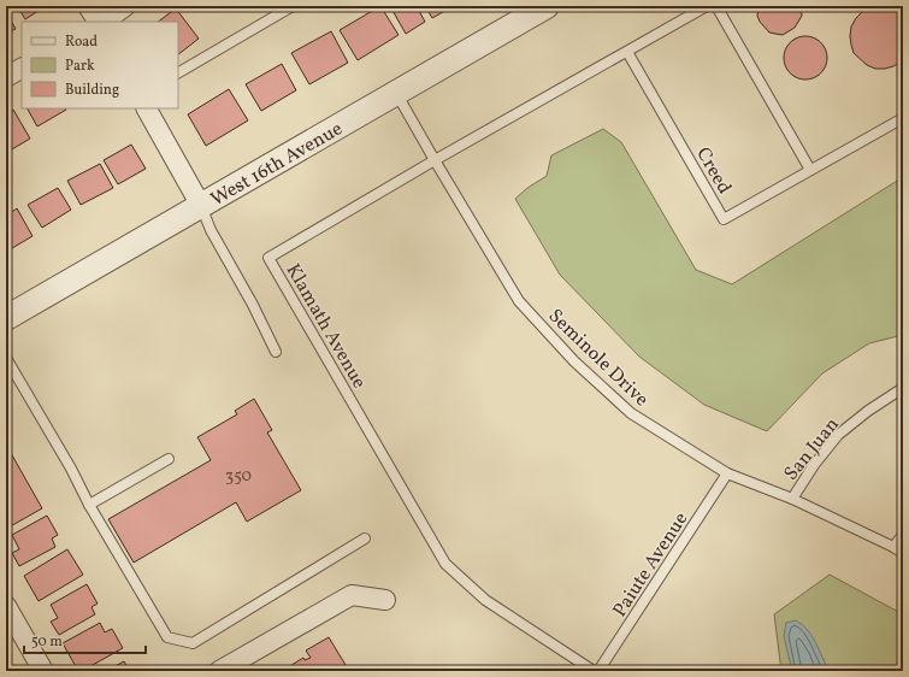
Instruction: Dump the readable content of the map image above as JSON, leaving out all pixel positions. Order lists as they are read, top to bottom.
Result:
{
  "streets": {
    "street": ["West 16th Avenue"],
    "lane": [
      "Creed",
      "Klamath Avenue",
      "Seminole Drive",
      "San Juan",
      "Paiute Avenue"
    ]
  },
  "crossings": [
    ["West 16th Avenue", "Seminole Drive"],
    ["Creed", "Klamath Avenue"],
    ["Klamath Avenue", "Seminole Drive"],
    ["Seminole Drive", "San Juan"],
    ["Seminole Drive", "Paiute Avenue"]
  ],
  "house_numbers": ["350"],
  "legend": ["Road", "Park", "Building"],
  "scale_bar": "50 m"
}
